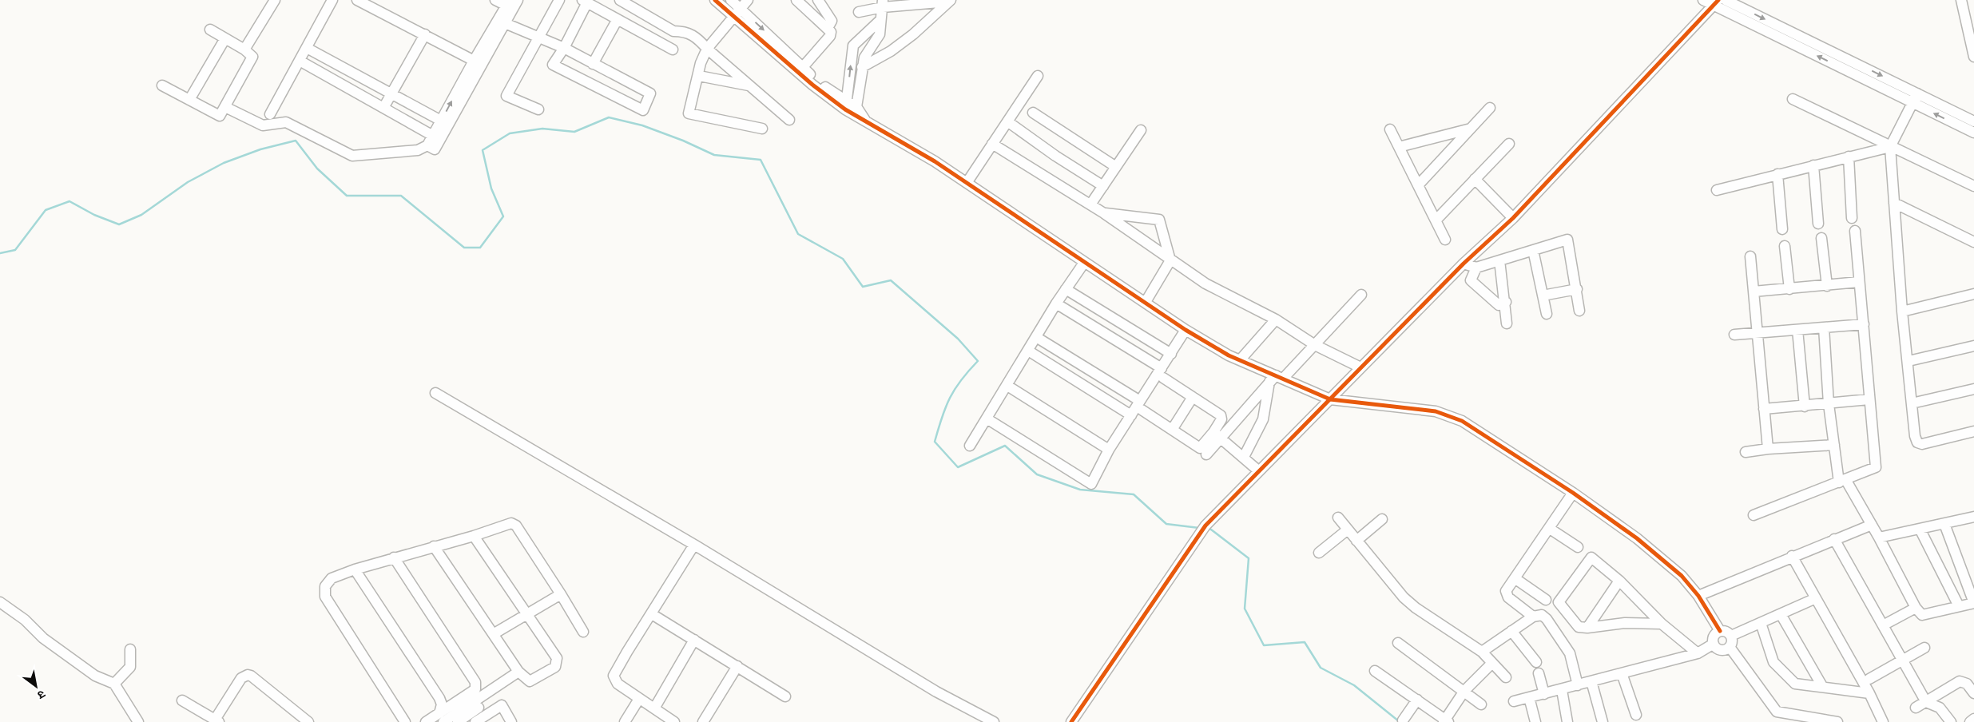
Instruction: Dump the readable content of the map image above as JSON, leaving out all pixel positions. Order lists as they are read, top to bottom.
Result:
{
  "north": "bottom right"
}
